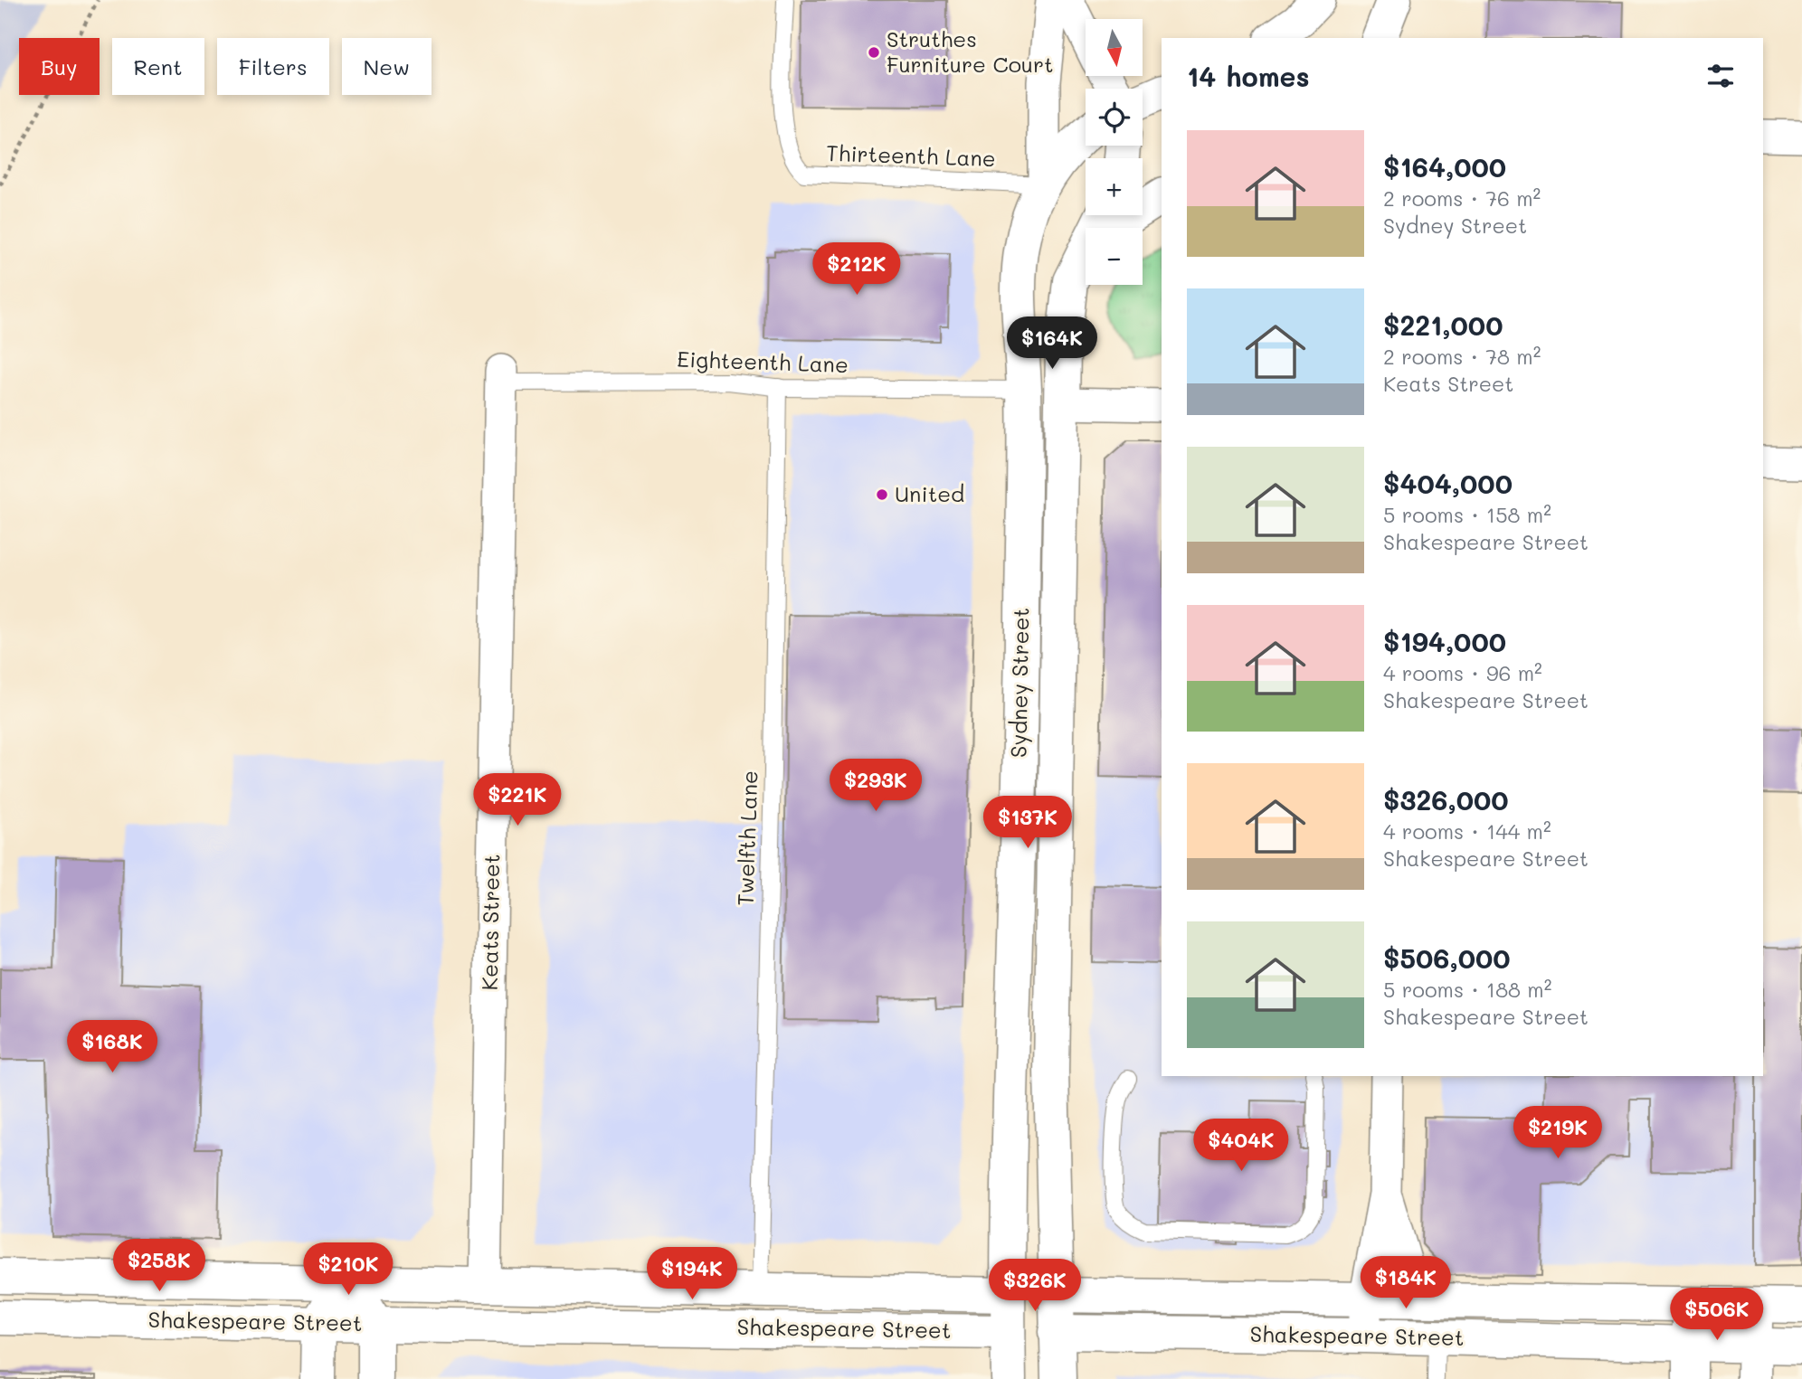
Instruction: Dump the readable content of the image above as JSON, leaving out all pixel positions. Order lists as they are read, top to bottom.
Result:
{
  "streets": {
    "street": ["Sydney Street", "Keats Street", "Shakespeare Street"],
    "lane": ["Thirteenth Lane", "Eighteenth Lane", "Twelfth Lane"]
  },
  "crossings": [
    ["Thirteenth Lane", "Sydney Street"],
    ["Eighteenth Lane", "Sydney Street"],
    ["Eighteenth Lane", "Twelfth Lane"],
    ["Eighteenth Lane", "Keats Street"],
    ["Sydney Street", "Shakespeare Street"],
    ["Twelfth Lane", "Shakespeare Street"],
    ["Keats Street", "Shakespeare Street"]
  ],
  "places": ["Struthes Furniture Court", "United"],
  "north": "bottom",
  "page": {
    "map_buttons": ["+", "−"],
    "chip": [
      "Buy",
      "Rent",
      "Filters",
      "New"
    ],
    "heading": "14 homes",
    "list": [
      {
        "name": "$164,000",
        "note": "2 rooms · 76 m² · Sydney Street"
      },
      {
        "name": "$221,000",
        "note": "2 rooms · 78 m² · Keats Street"
      },
      {
        "name": "$404,000",
        "note": "5 rooms · 158 m² · Shakespeare Street"
      },
      {
        "name": "$194,000",
        "note": "4 rooms · 96 m² · Shakespeare Street"
      },
      {
        "name": "$326,000",
        "note": "4 rooms · 144 m² · Shakespeare Street"
      },
      {
        "name": "$506,000",
        "note": "5 rooms · 188 m² · Shakespeare Street"
      }
    ],
    "price": [
      "$212K",
      "$164K",
      "$293K",
      "$221K",
      "$137K",
      "$168K",
      "$219K",
      "$404K",
      "$258K",
      "$210K",
      "$194K",
      "$184K",
      "$326K",
      "$506K"
    ]
  }
}
